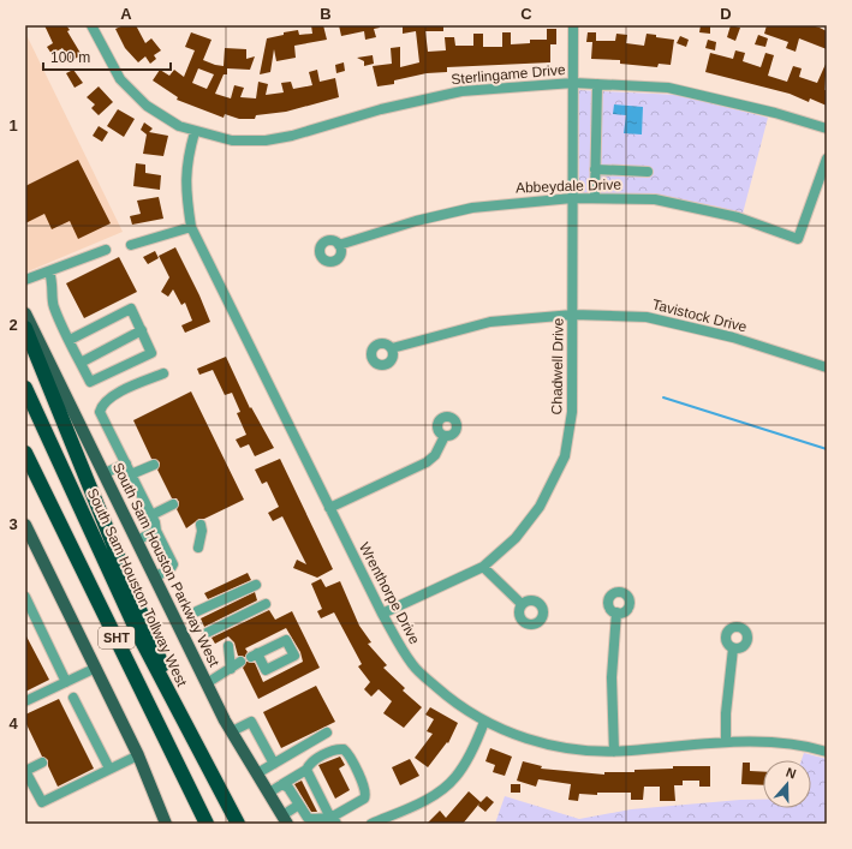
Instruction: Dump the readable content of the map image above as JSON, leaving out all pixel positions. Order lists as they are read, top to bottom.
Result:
{
  "streets": {
    "highway": ["South Sam Houston Tollway West", "SHT"],
    "main road": ["South Sam Houston Parkway West"],
    "street": [
      "Sterlingame Drive",
      "Abbeydale Drive",
      "Tavistock Drive",
      "Chadwell Drive",
      "Wrenthorpe Drive"
    ]
  },
  "crossings": [
    ["Sterlingame Drive", "Chadwell Drive"],
    ["Sterlingame Drive", "Wrenthorpe Drive"],
    ["Abbeydale Drive", "Chadwell Drive"],
    ["Tavistock Drive", "Chadwell Drive"],
    ["Chadwell Drive", "Wrenthorpe Drive"]
  ],
  "scale_bar": "100 m",
  "north": "top",
  "grid": {
    "columns": [
      "A",
      "B",
      "C",
      "D"
    ],
    "rows": [
      "1",
      "2",
      "3",
      "4"
    ]
  }
}
